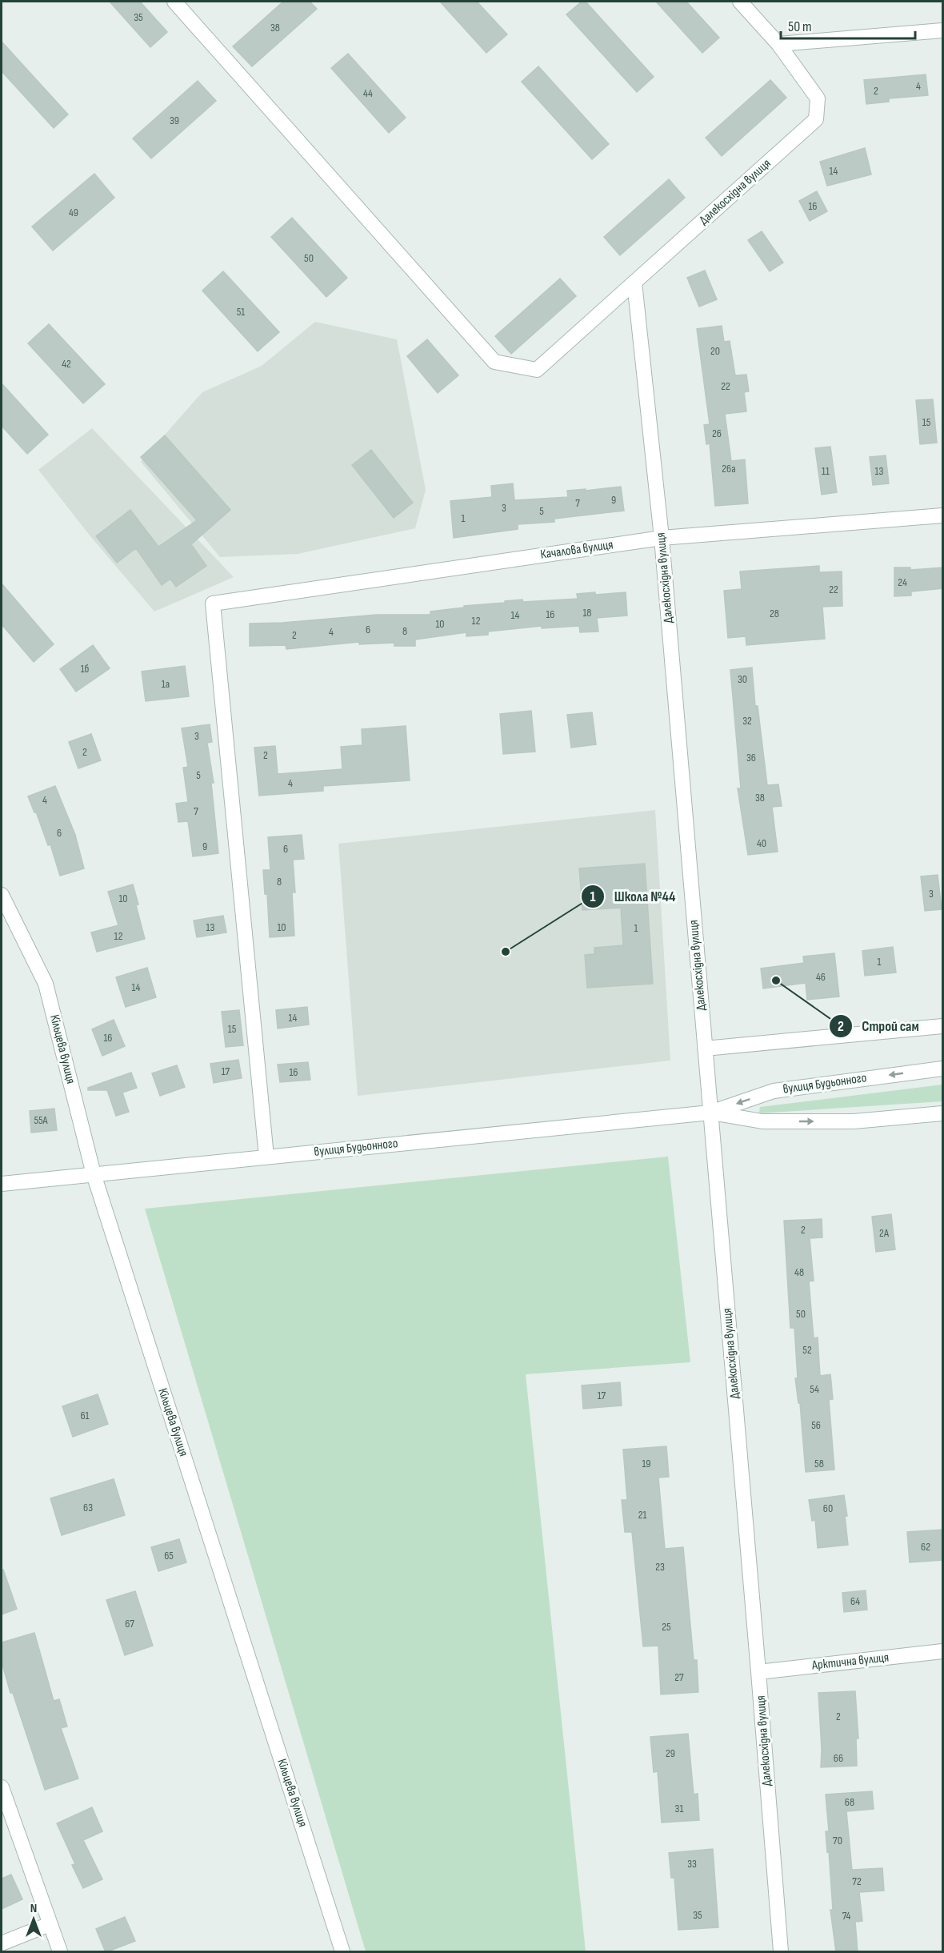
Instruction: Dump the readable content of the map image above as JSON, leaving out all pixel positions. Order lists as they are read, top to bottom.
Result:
{
  "streets": {
    "street": [
      "Далекосхідна вулиця",
      "Качалова вулиця",
      "Кільцева вулиця",
      "вулиця Будьонного",
      "Арктична вулиця"
    ]
  },
  "crossings": [
    ["Далекосхідна вулиця", "Качалова вулиця"],
    ["Далекосхідна вулиця", "вулиця Будьонного"],
    ["Далекосхідна вулиця", "Арктична вулиця"],
    ["Качалова вулиця", "вулиця Будьонного"],
    ["Кільцева вулиця", "вулиця Будьонного"]
  ],
  "places": ["Школа №44", "Строй сам"],
  "house_numbers": [
    "35",
    "38",
    "4",
    "2",
    "44",
    "39",
    "14",
    "16",
    "49",
    "50",
    "51",
    "20",
    "42",
    "22",
    "15",
    "26",
    "26а",
    "11",
    "13",
    "9",
    "7",
    "3",
    "5",
    "1",
    "24",
    "22",
    "18",
    "28",
    "16",
    "14",
    "12",
    "10",
    "6",
    "8",
    "4",
    "2",
    "1б",
    "30",
    "1а",
    "32",
    "3",
    "2",
    "2",
    "36",
    "5",
    "4",
    "38",
    "4",
    "7",
    "6",
    "40",
    "9",
    "6",
    "8",
    "3",
    "10",
    "13",
    "10",
    "1",
    "12",
    "1",
    "46",
    "14",
    "14",
    "15",
    "16",
    "17",
    "16",
    "55А",
    "2",
    "2А",
    "48",
    "50",
    "52",
    "54",
    "17",
    "61",
    "56",
    "19",
    "58",
    "63",
    "60",
    "21",
    "62",
    "65",
    "23",
    "64",
    "67",
    "25",
    "27",
    "2",
    "29",
    "66",
    "68",
    "31",
    "70",
    "33",
    "72",
    "35",
    "74"
  ],
  "scale_bar": "50 m",
  "north": "top"
}
